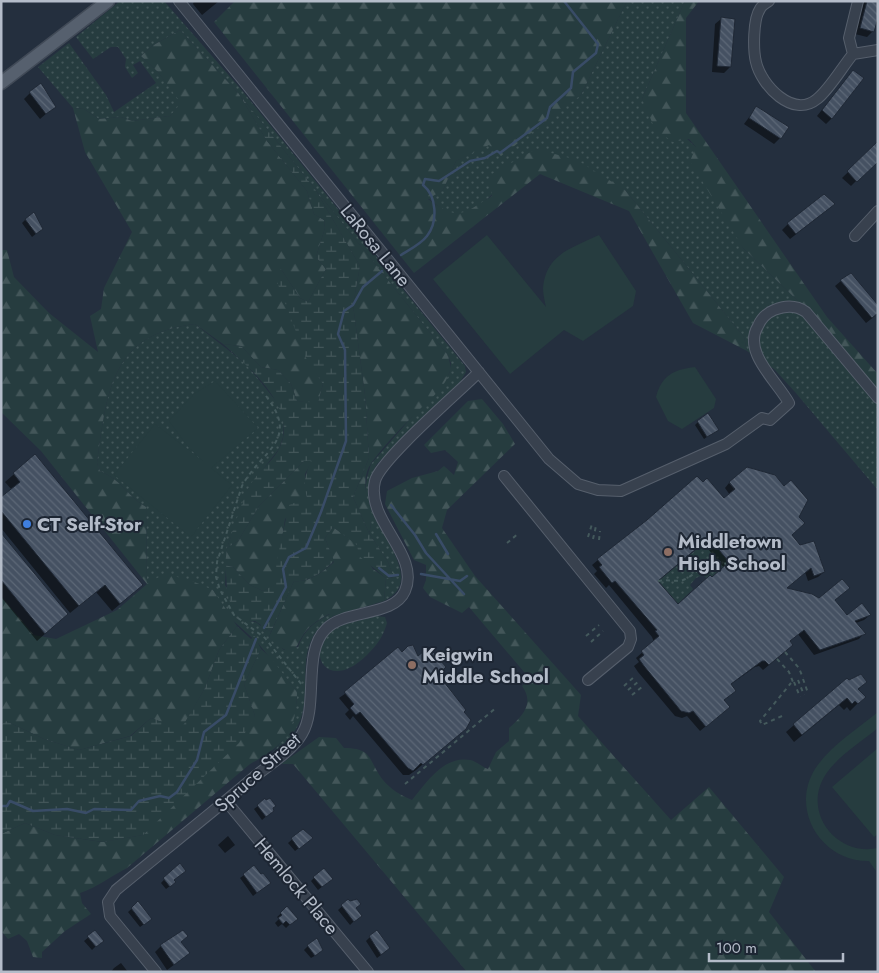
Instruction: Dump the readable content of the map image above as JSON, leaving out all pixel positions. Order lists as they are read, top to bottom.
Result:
{
  "streets": {
    "street": ["LaRosa Lane", "Spruce Street", "Hemlock Place"]
  },
  "crossings": [
    ["LaRosa Lane", "Spruce Street"],
    ["Spruce Street", "Hemlock Place"]
  ],
  "places": ["CT Self-Stor", "Middletown High School", "Keigwin Middle School"],
  "scale_bar": "100 m"
}
